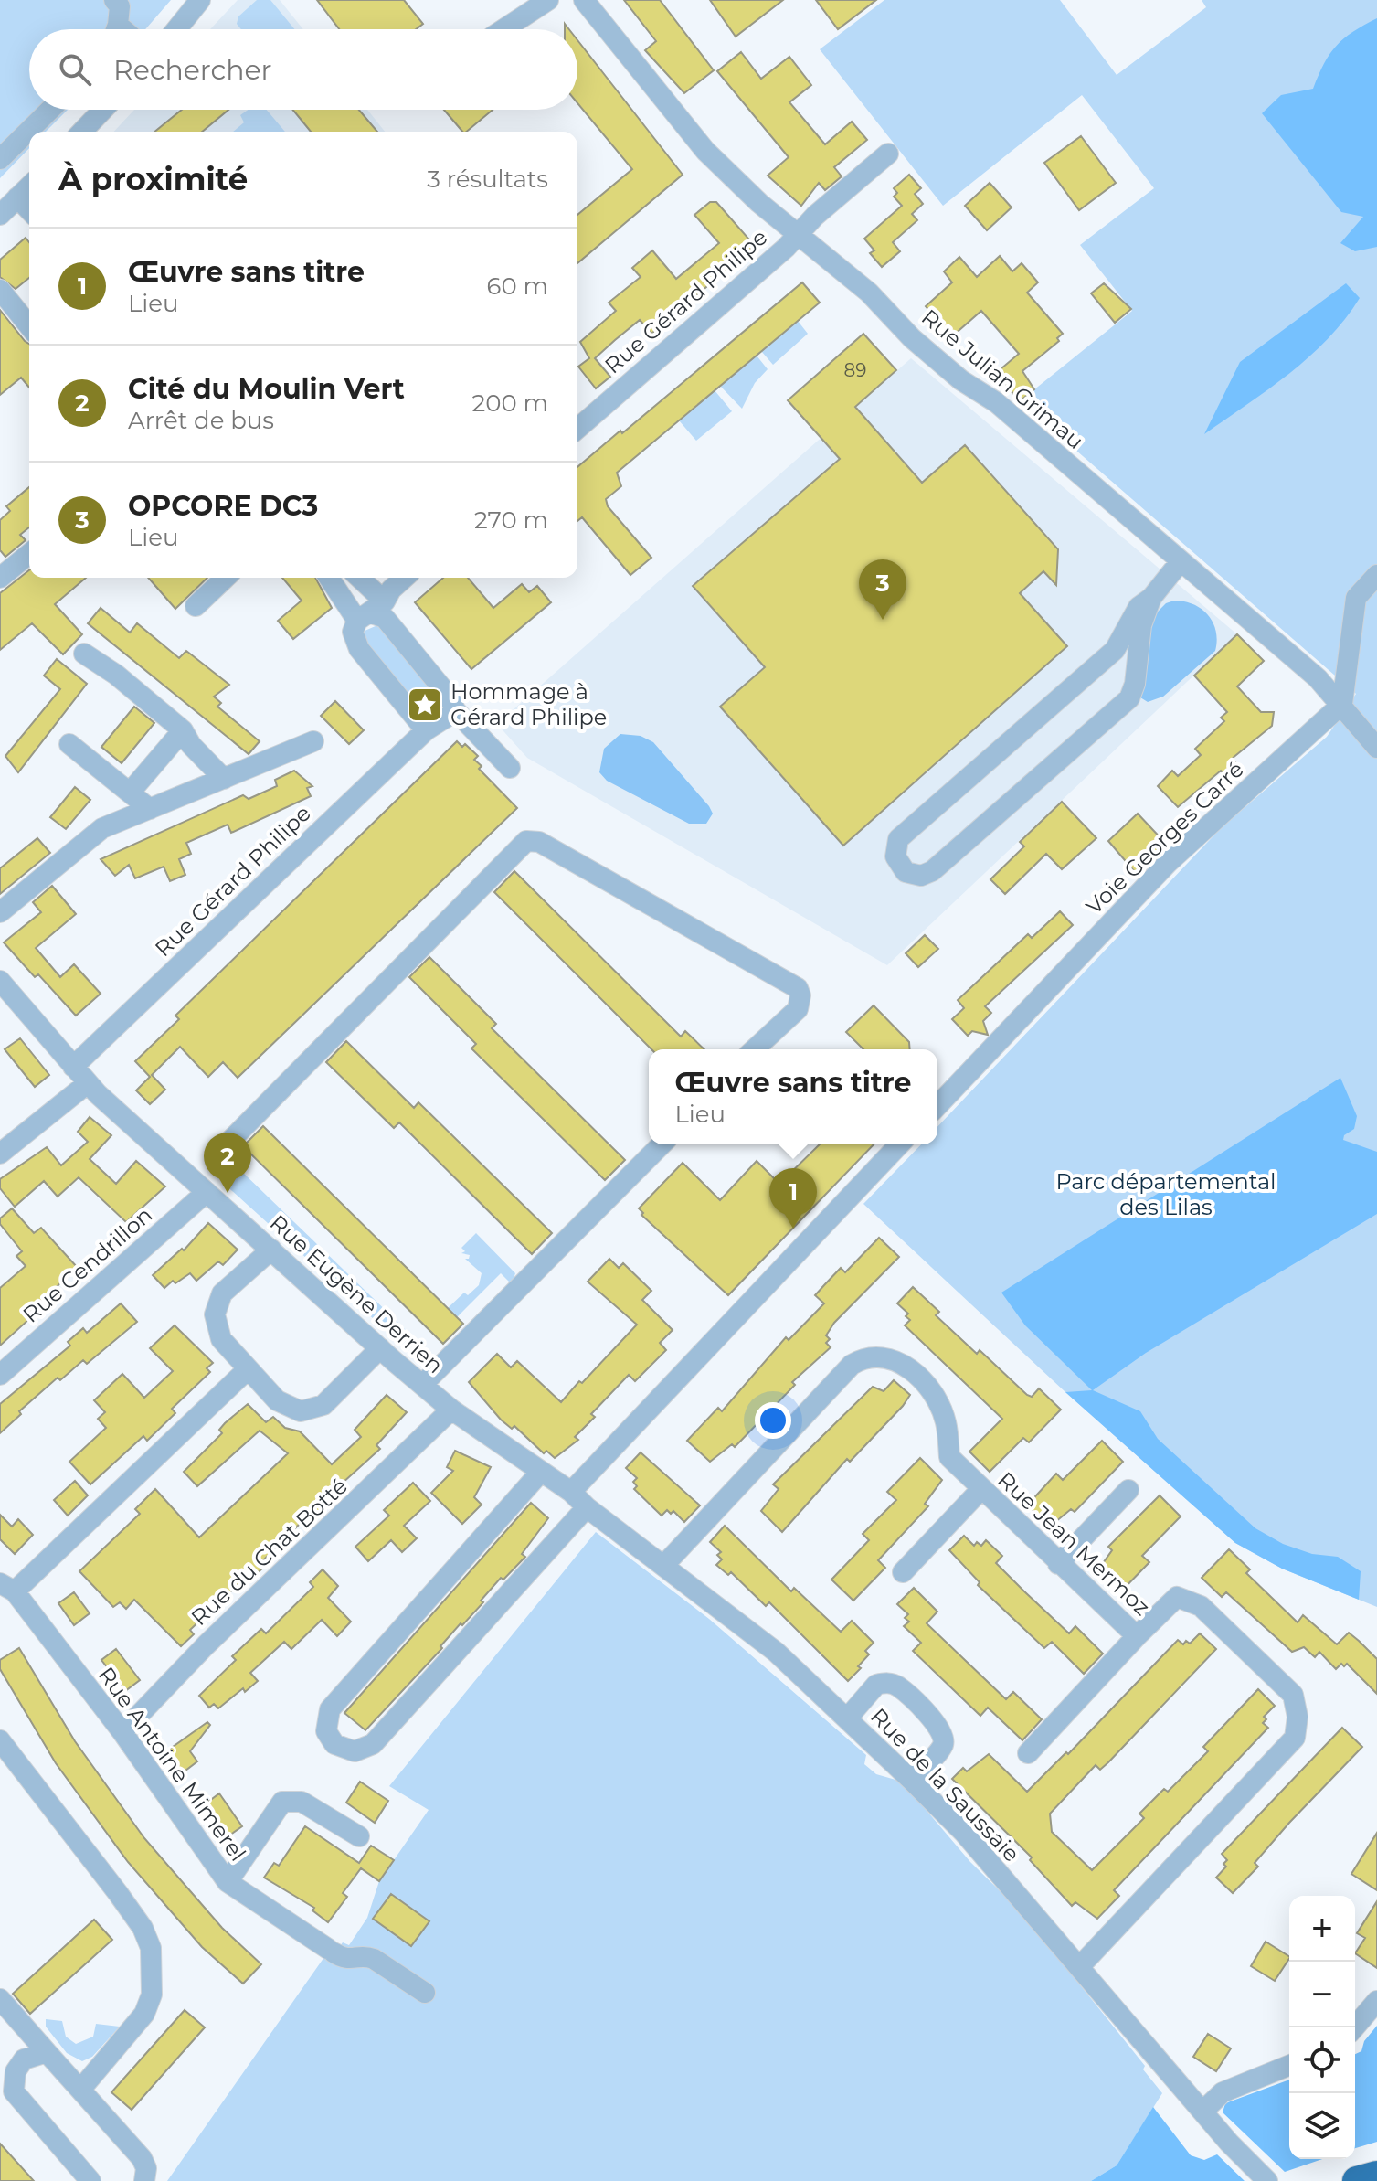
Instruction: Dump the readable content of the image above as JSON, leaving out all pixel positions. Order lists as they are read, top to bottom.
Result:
{
  "streets": {
    "street": [
      "Rue Gérard Philipe",
      "Rue Julian Grimau",
      "Voie Georges Carré",
      "Rue Cendrillon",
      "Rue Eugène Derrien",
      "Rue Jean Mermoz",
      "Rue du Chat Botté",
      "Rue Antoine Mimerel",
      "Rue de la Saussaie"
    ]
  },
  "crossings": [
    ["Rue Gérard Philipe", "Rue Julian Grimau"],
    ["Rue Gérard Philipe", "Rue Eugène Derrien"],
    ["Rue Julian Grimau", "Voie Georges Carré"],
    ["Rue Cendrillon", "Rue Eugène Derrien"],
    ["Rue Eugène Derrien", "Rue du Chat Botté"],
    ["Rue Eugène Derrien", "Rue de la Saussaie"],
    ["Rue Jean Mermoz", "Rue de la Saussaie"],
    ["Rue du Chat Botté", "Rue Antoine Mimerel"]
  ],
  "parks": ["Parc départemental des Lilas"],
  "places": {
    "place": ["Hommage à Gérard Philipe"]
  },
  "house_numbers": ["89"],
  "page": {
    "search": "Rechercher",
    "heading": ["À proximité", "3 résultats"],
    "list": [
      {
        "mark": "1",
        "name": "Œuvre sans titre",
        "note": "Lieu",
        "value": "60 m"
      },
      {
        "mark": "2",
        "name": "Cité du Moulin Vert",
        "note": "Arrêt de bus",
        "value": "200 m"
      },
      {
        "mark": "3",
        "name": "OPCORE DC3",
        "note": "Lieu",
        "value": "270 m"
      }
    ],
    "pins": ["3", "2", "1"],
    "popup": ["Œuvre sans titre", "Lieu"],
    "map_buttons": ["+", "−"]
  }
}
